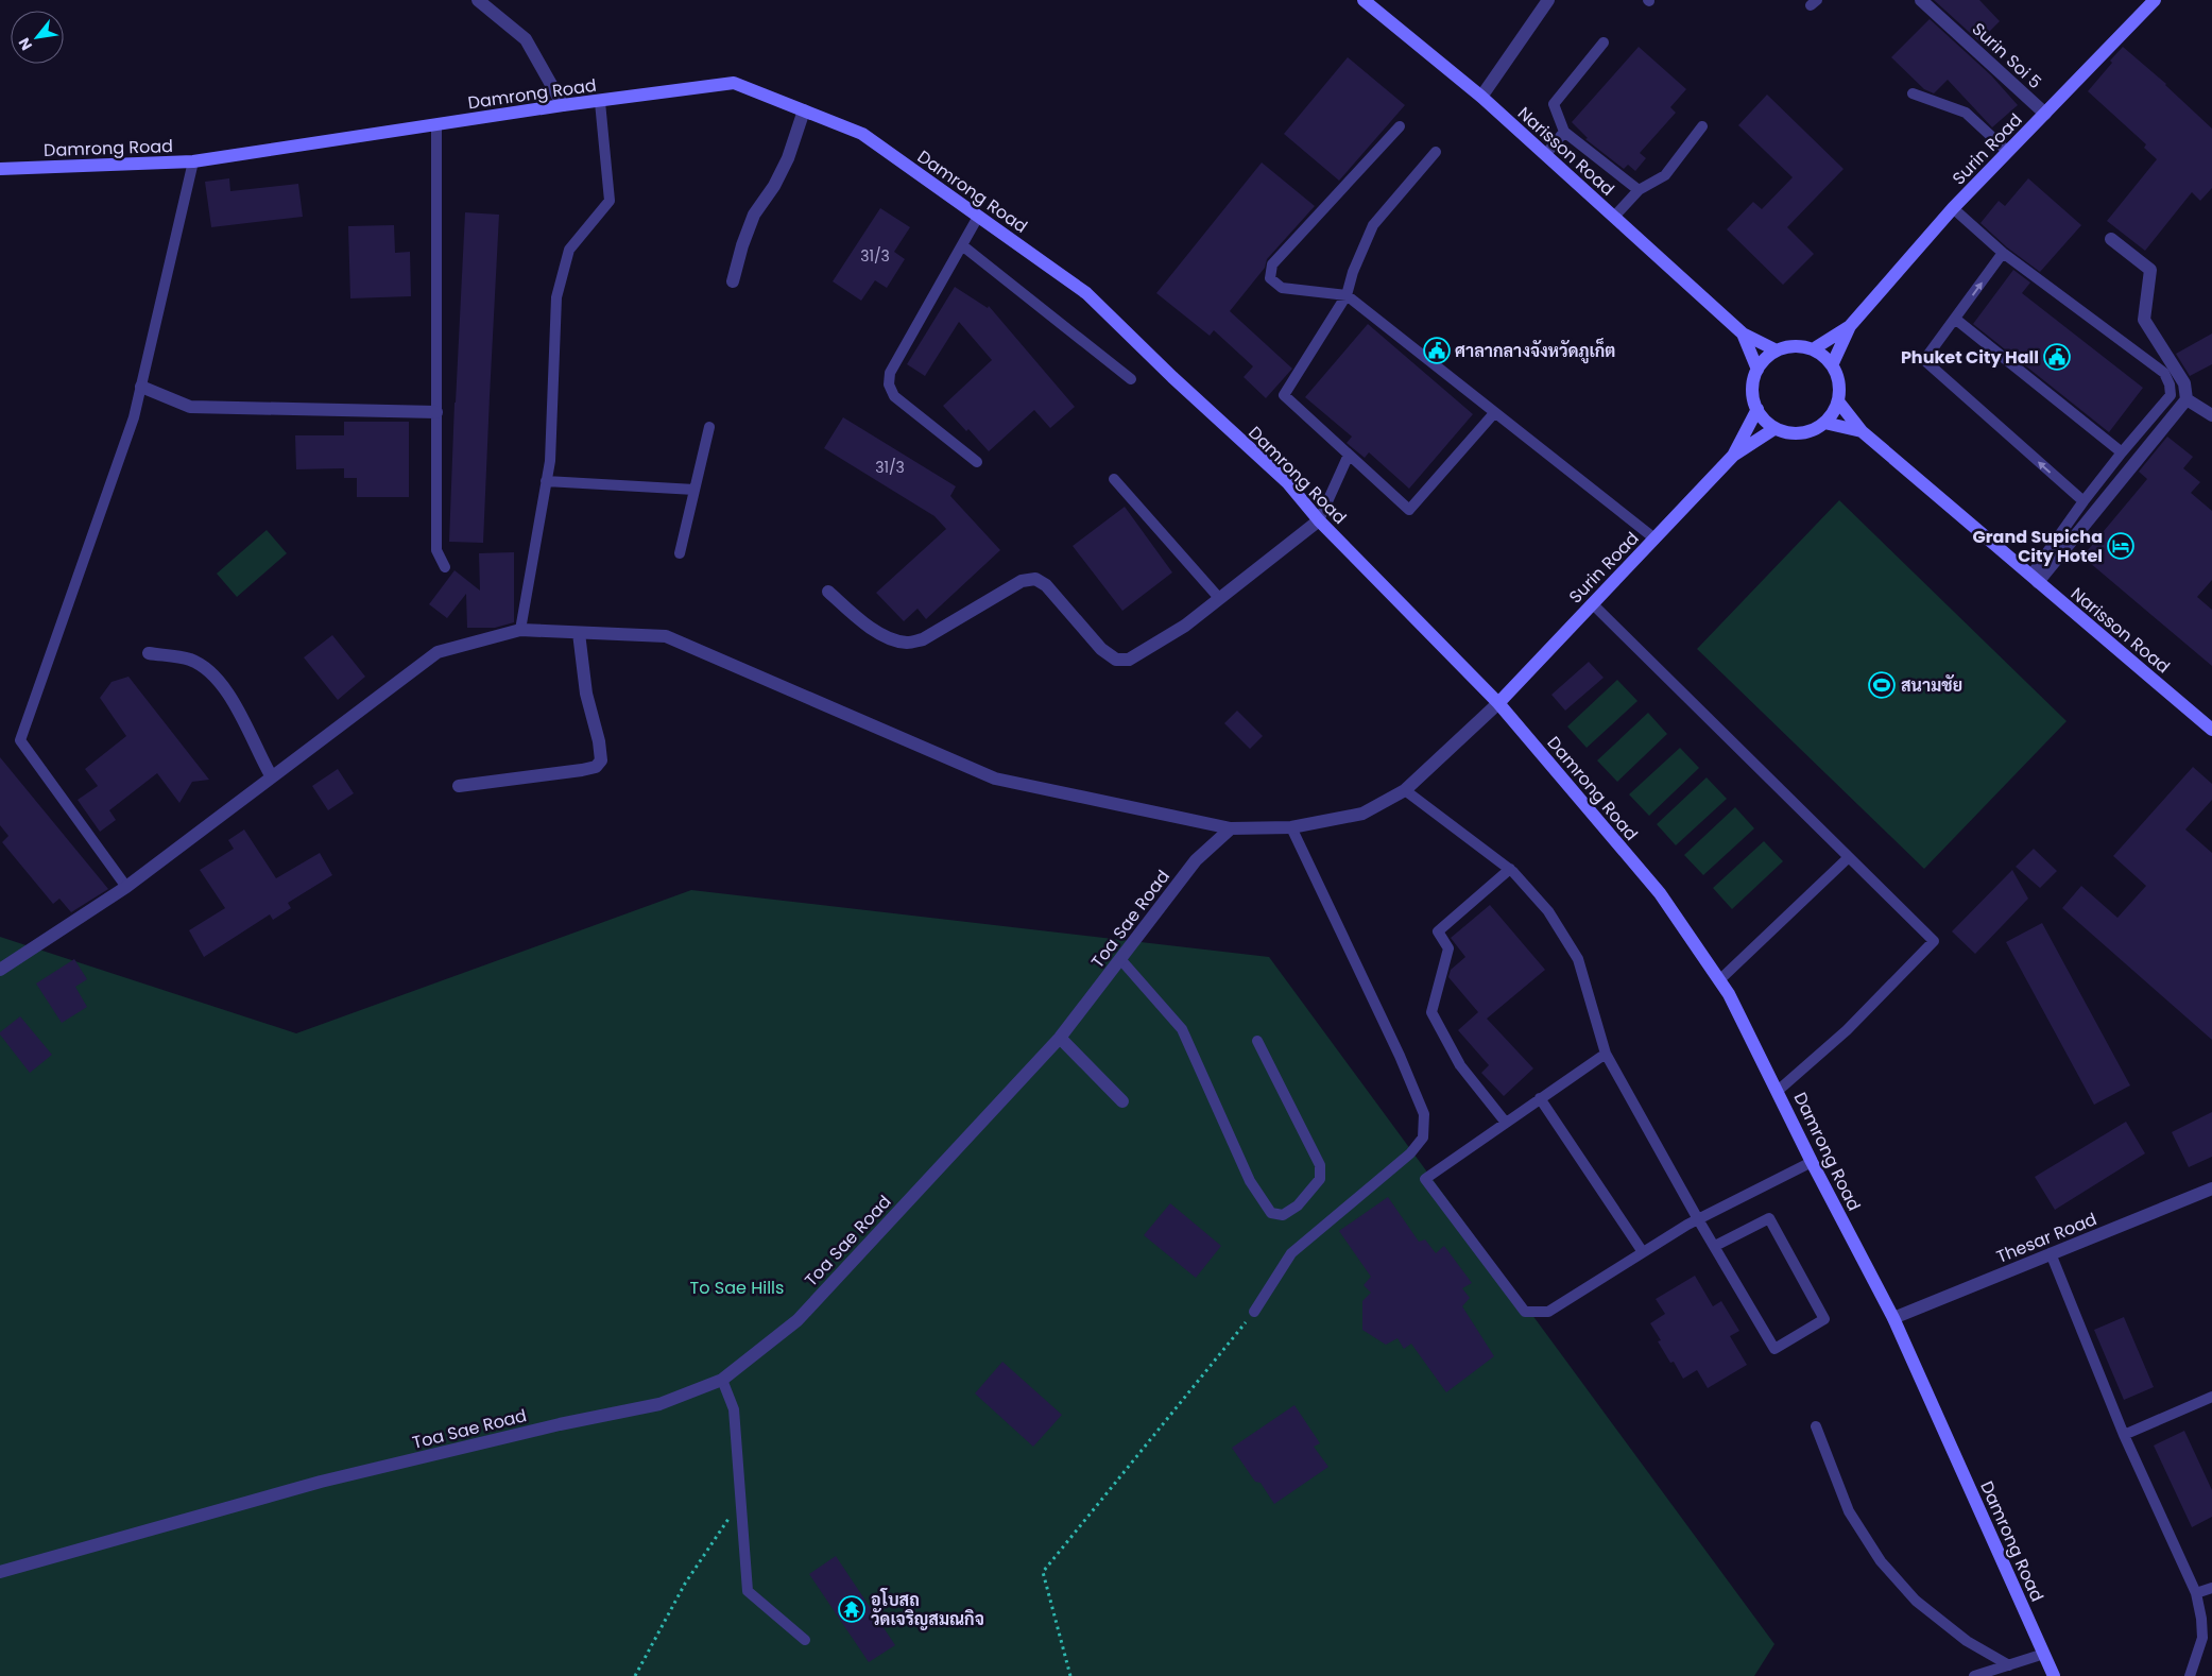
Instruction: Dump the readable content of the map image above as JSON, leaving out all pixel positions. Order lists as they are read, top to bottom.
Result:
{
  "streets": {
    "street": [
      "Surin Soi 5",
      "Damrong Road",
      "Surin Road",
      "Narisson Road",
      "Toa Sae Road",
      "Thesar Road"
    ]
  },
  "crossings": [
    ["Surin Soi 5", "Surin Road"],
    ["Damrong Road", "Surin Road"],
    ["Damrong Road", "Thesar Road"],
    ["Surin Road", "Narisson Road"]
  ],
  "parks": ["To Sae Hills"],
  "places": {
    "public building": ["ศาลากลางจังหวัดภูเก็ต", "Phuket City Hall"],
    "hotel": ["Grand Supicha City Hotel"],
    "sports": ["สนามชัย"],
    "temple": ["อุโบสถ วัดเจริญสมณกิจ"]
  },
  "house_numbers": ["31/3", "31/3"],
  "north": "bottom left"
}
